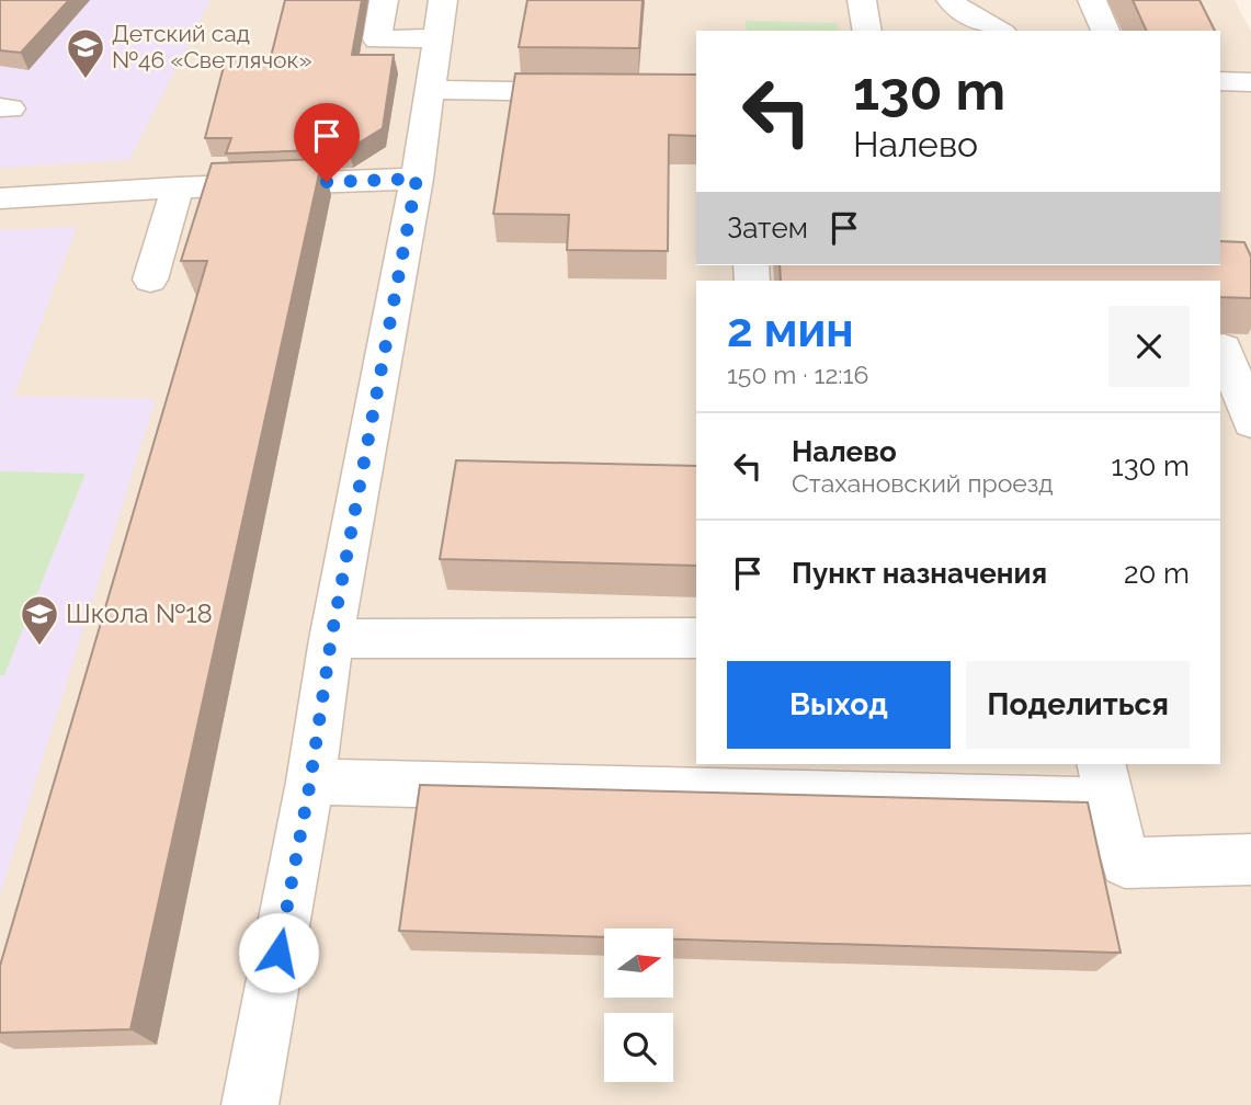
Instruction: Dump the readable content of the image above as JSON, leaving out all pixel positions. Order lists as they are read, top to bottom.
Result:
{
  "places": {
    "school or university": ["Детский сад №46 «Светлячок»", "Школа №18"]
  },
  "north": "right",
  "page": {
    "turn": ["130 m", "Налево"],
    "then": "Затем",
    "heading": ["2 мин", "150 m · 12:16"],
    "list": [
      {
        "name": "Налево",
        "note": "Стахановский проезд",
        "value": "130 m"
      },
      {
        "name": "Пункт назначения",
        "value": "20 m"
      }
    ],
    "buttons": ["Выход", "Поделиться"]
  }
}
